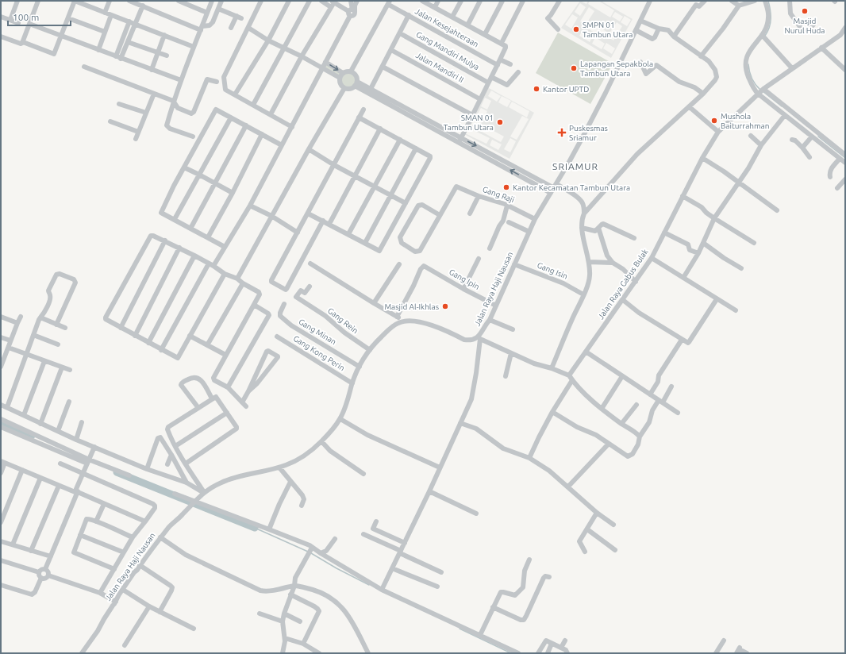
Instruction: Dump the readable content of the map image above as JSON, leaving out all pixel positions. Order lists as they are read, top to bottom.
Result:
{
  "streets": {
    "street": [
      "Jalan Kesejahteraan",
      "Gang Mandiri Mulya",
      "Jalan Mandiri II",
      "Gang Raji",
      "Gang Isin",
      "Gang Ipin",
      "Jalan Raya Gabus Bulak",
      "Jalan Raya Haji Nausan",
      "Gang Rein",
      "Gang Minan",
      "Gang Kong Perin"
    ]
  },
  "crossings": [
    ["Gang Raji", "Jalan Raya Haji Nausan"],
    ["Gang Isin", "Jalan Raya Haji Nausan"],
    ["Gang Ipin", "Jalan Raya Haji Nausan"],
    ["Jalan Raya Haji Nausan", "Gang Rein"],
    ["Jalan Raya Haji Nausan", "Gang Minan"],
    ["Jalan Raya Haji Nausan", "Gang Kong Perin"]
  ],
  "districts": ["SRIAMUR"],
  "places": {
    "other": [
      "Masjid Nurul Huda",
      "SMPN 01 Tambun Utara",
      "Lapangan Sepakbola Tambun Utara",
      "Kantor UPTD",
      "Mushola Baiturrahman",
      "SMAN 01 Tambun Utara",
      "Kantor Kecamatan Tambun Utara",
      "Masjid Al-Ikhlas"
    ],
    "health": ["Puskesmas Sriamur"]
  },
  "scale_bar": "100 m"
}
